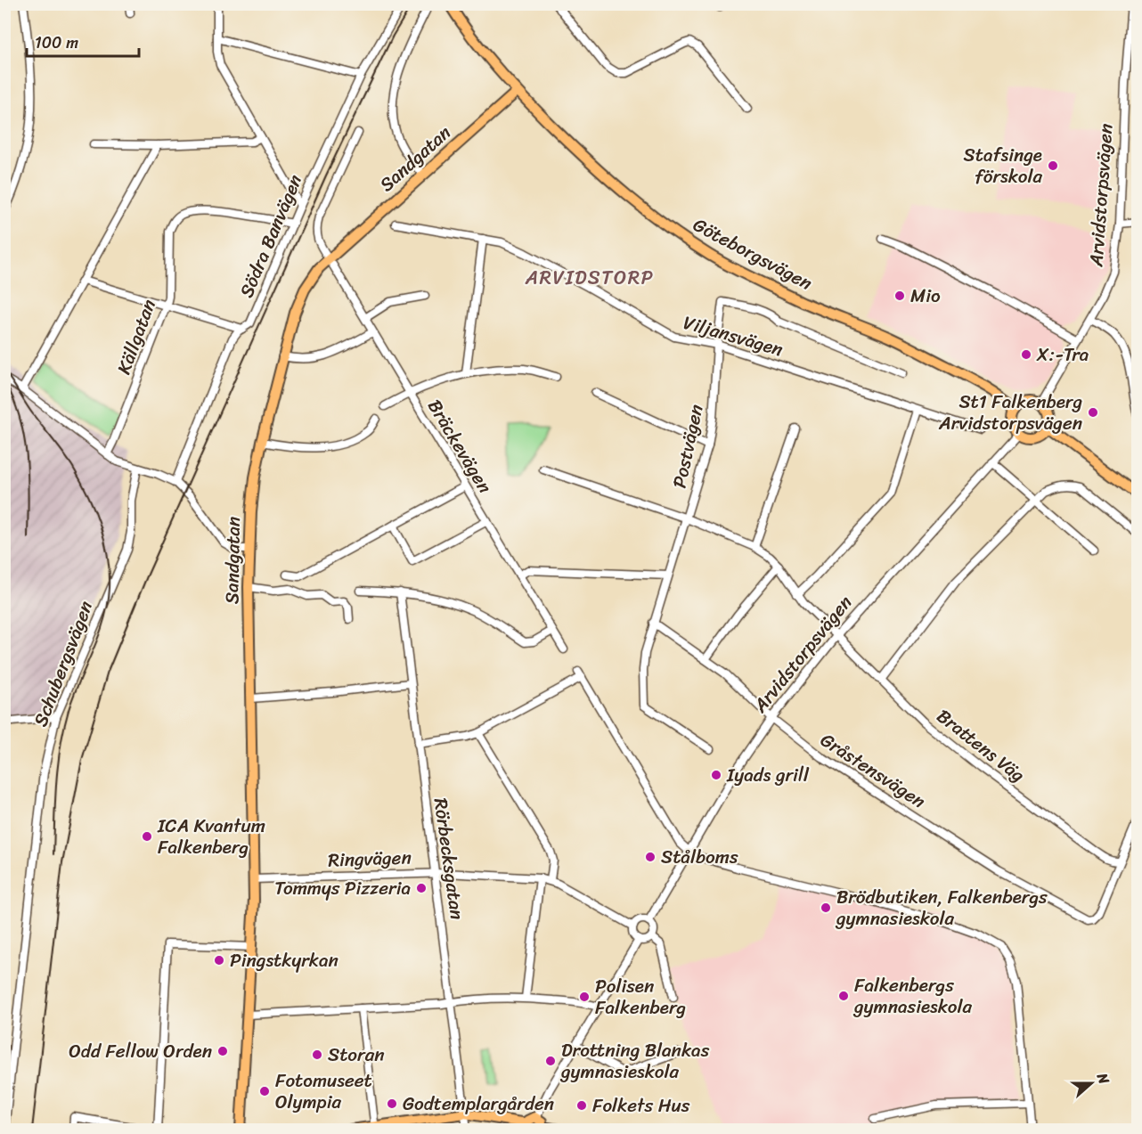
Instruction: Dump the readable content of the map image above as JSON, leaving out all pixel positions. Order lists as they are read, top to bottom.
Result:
{
  "streets": {
    "main road": ["Sandgatan", "Göteborgsvägen"],
    "street": [
      "Arvidstorpsvägen",
      "Södra Banvägen",
      "Viljansvägen",
      "Källgatan",
      "Bräckevägen",
      "Postvägen",
      "Schubergsvägen",
      "Brattens Väg",
      "Gråstensvägen",
      "Ringvägen",
      "Rörbecksgatan"
    ]
  },
  "crossings": [
    ["Sandgatan", "Göteborgsvägen"],
    ["Sandgatan", "Bräckevägen"],
    ["Sandgatan", "Ringvägen"],
    ["Arvidstorpsvägen", "Göteborgsvägen"],
    ["Arvidstorpsvägen", "Brattens Väg"],
    ["Arvidstorpsvägen", "Gråstensvägen"],
    ["Arvidstorpsvägen", "Ringvägen"],
    ["Södra Banvägen", "Källgatan"],
    ["Viljansvägen", "Postvägen"],
    ["Postvägen", "Brattens Väg"],
    ["Postvägen", "Gråstensvägen"],
    ["Brattens Väg", "Gråstensvägen"],
    ["Ringvägen", "Rörbecksgatan"]
  ],
  "districts": ["ARVIDSTORP"],
  "places": [
    "Stafsinge förskola",
    "Mio",
    "X:-Tra",
    "St1 Falkenberg Arvidstorpsvägen",
    "Iyads grill",
    "ICA Kvantum Falkenberg",
    "Stålboms",
    "Tommys Pizzeria",
    "Brödbutiken, Falkenbergs gymnasieskola",
    "Pingstkyrkan",
    "Falkenbergs gymnasieskola",
    "Polisen Falkenberg",
    "Odd Fellow Orden",
    "Storan",
    "Drottning Blankas gymnasieskola",
    "Fotomuseet Olympia",
    "Godtemplargården",
    "Folkets Hus"
  ],
  "scale_bar": "100 m",
  "north": "right"
}
